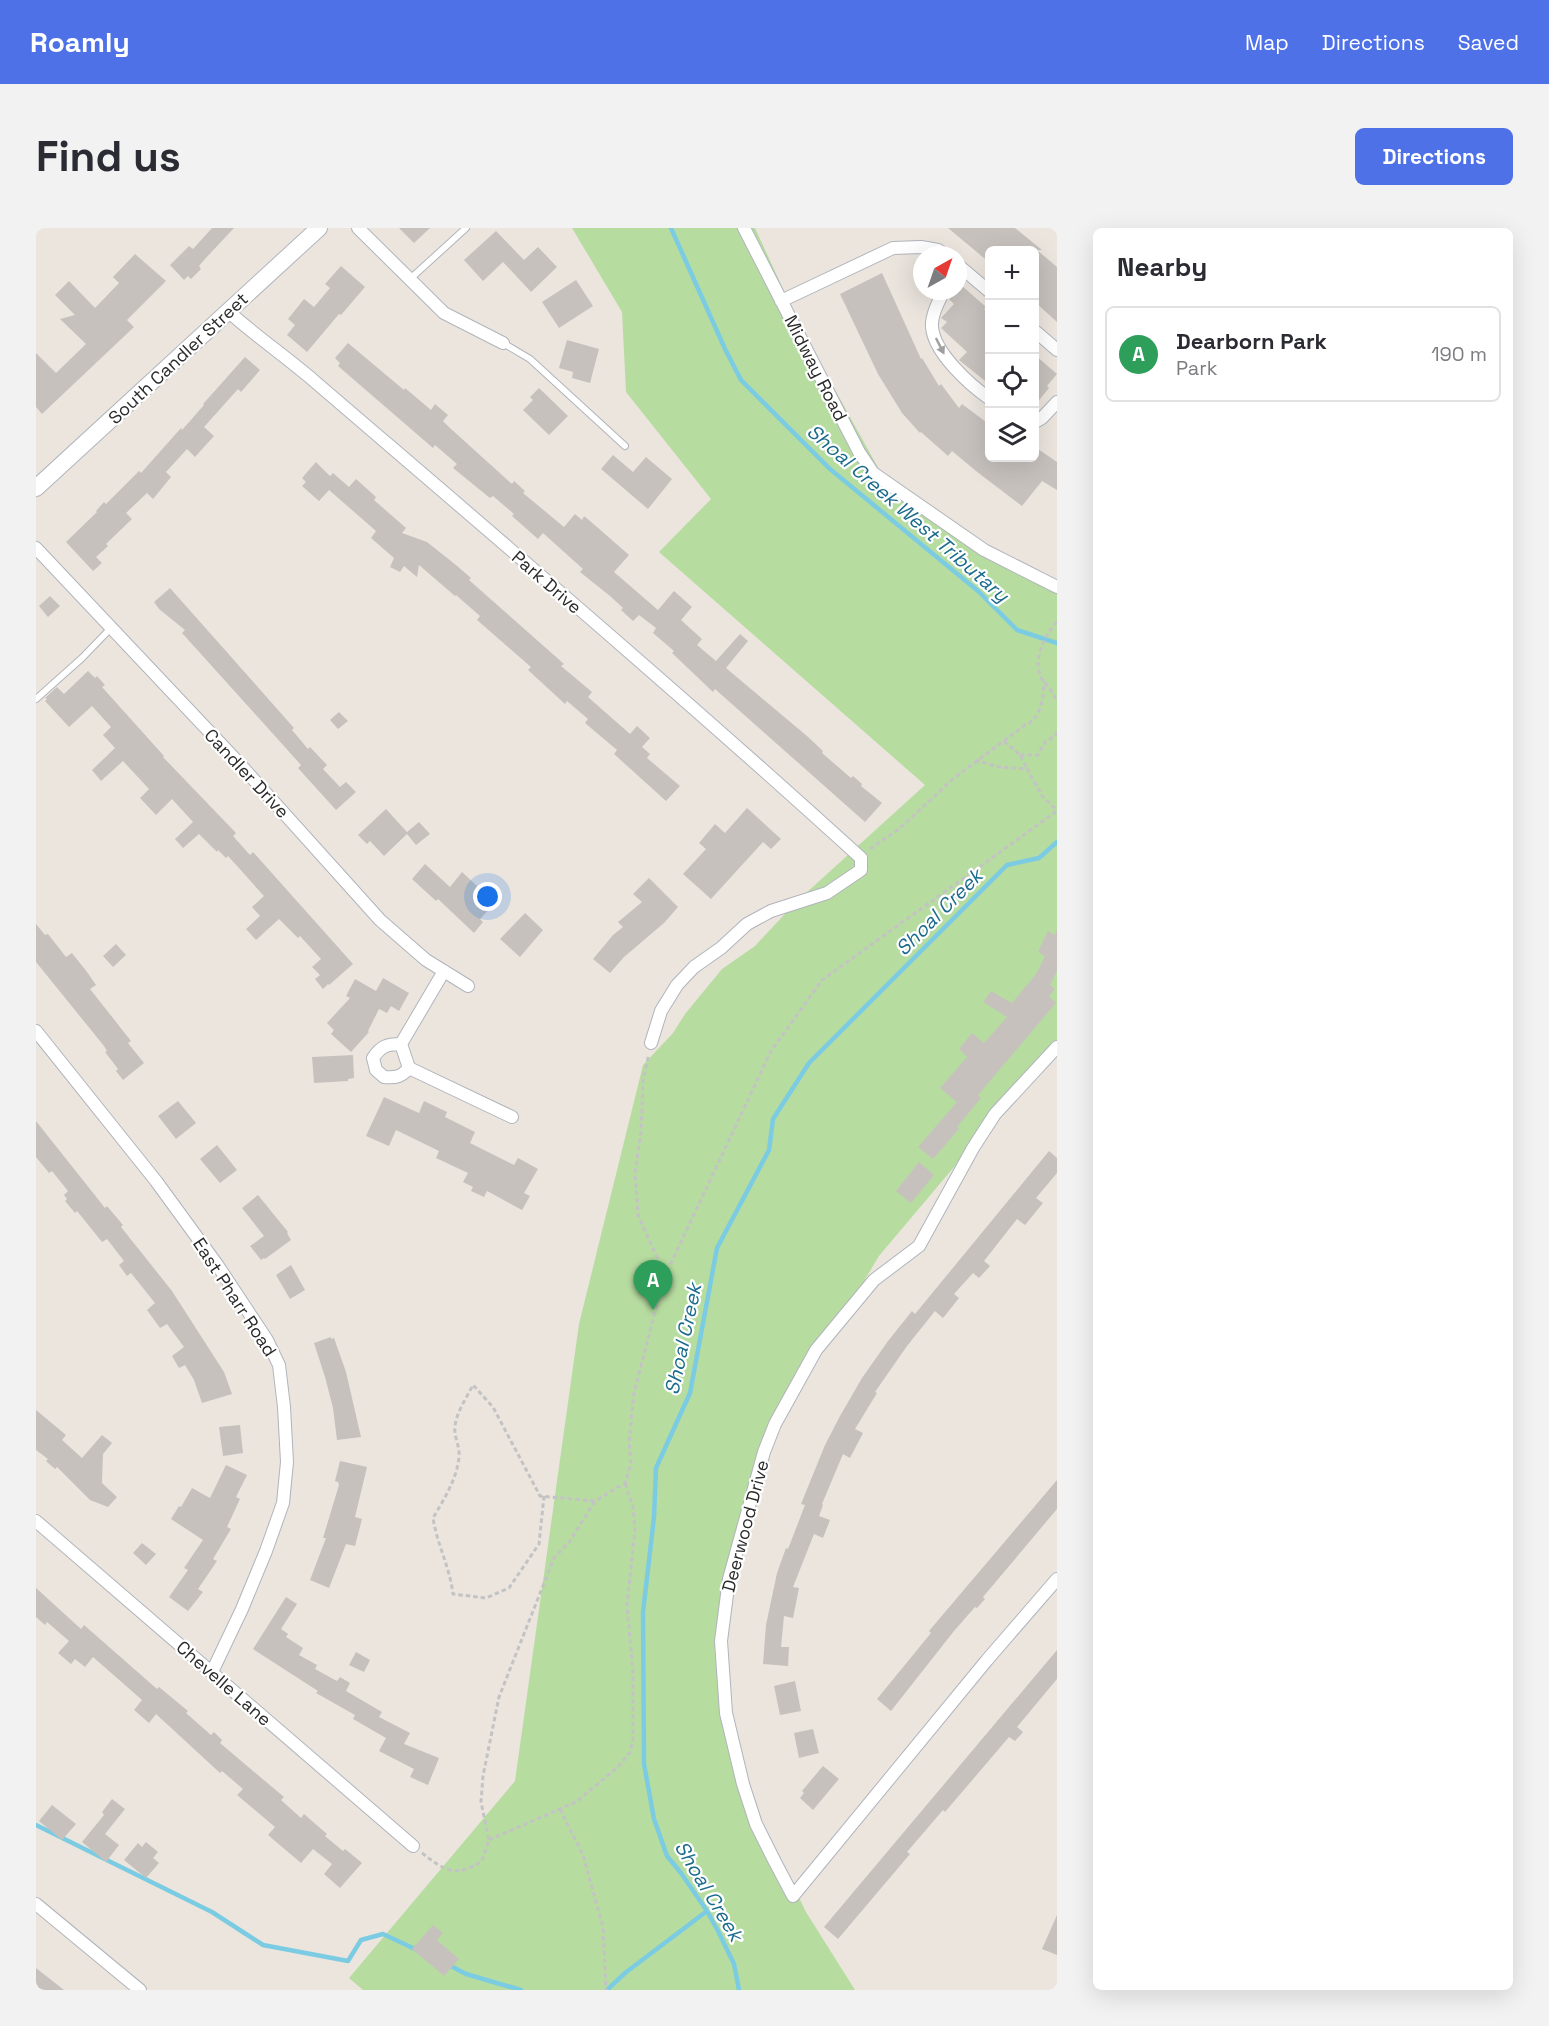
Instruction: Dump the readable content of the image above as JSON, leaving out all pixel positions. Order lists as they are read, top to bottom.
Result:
{
  "streets": {
    "main road": ["South Candler Street"],
    "street": [
      "Midway Road",
      "Park Drive",
      "Candler Drive",
      "East Pharr Road",
      "Deerwood Drive",
      "Chevelle Lane"
    ]
  },
  "crossings": [
    ["South Candler Street", "Park Drive"],
    ["East Pharr Road", "Chevelle Lane"]
  ],
  "water": ["Shoal Creek West Tributary", "Shoal Creek"],
  "north": "top right",
  "page": {
    "header": "Roamly",
    "nav": ["Map", "Directions", "Saved"],
    "buttons": "Directions",
    "title": "Find us",
    "heading": "Nearby",
    "map_buttons": ["+", "−"],
    "list": [
      {
        "mark": "A",
        "name": "Dearborn Park",
        "note": "Park",
        "value": "190 m"
      }
    ],
    "pins": "A"
  }
}
